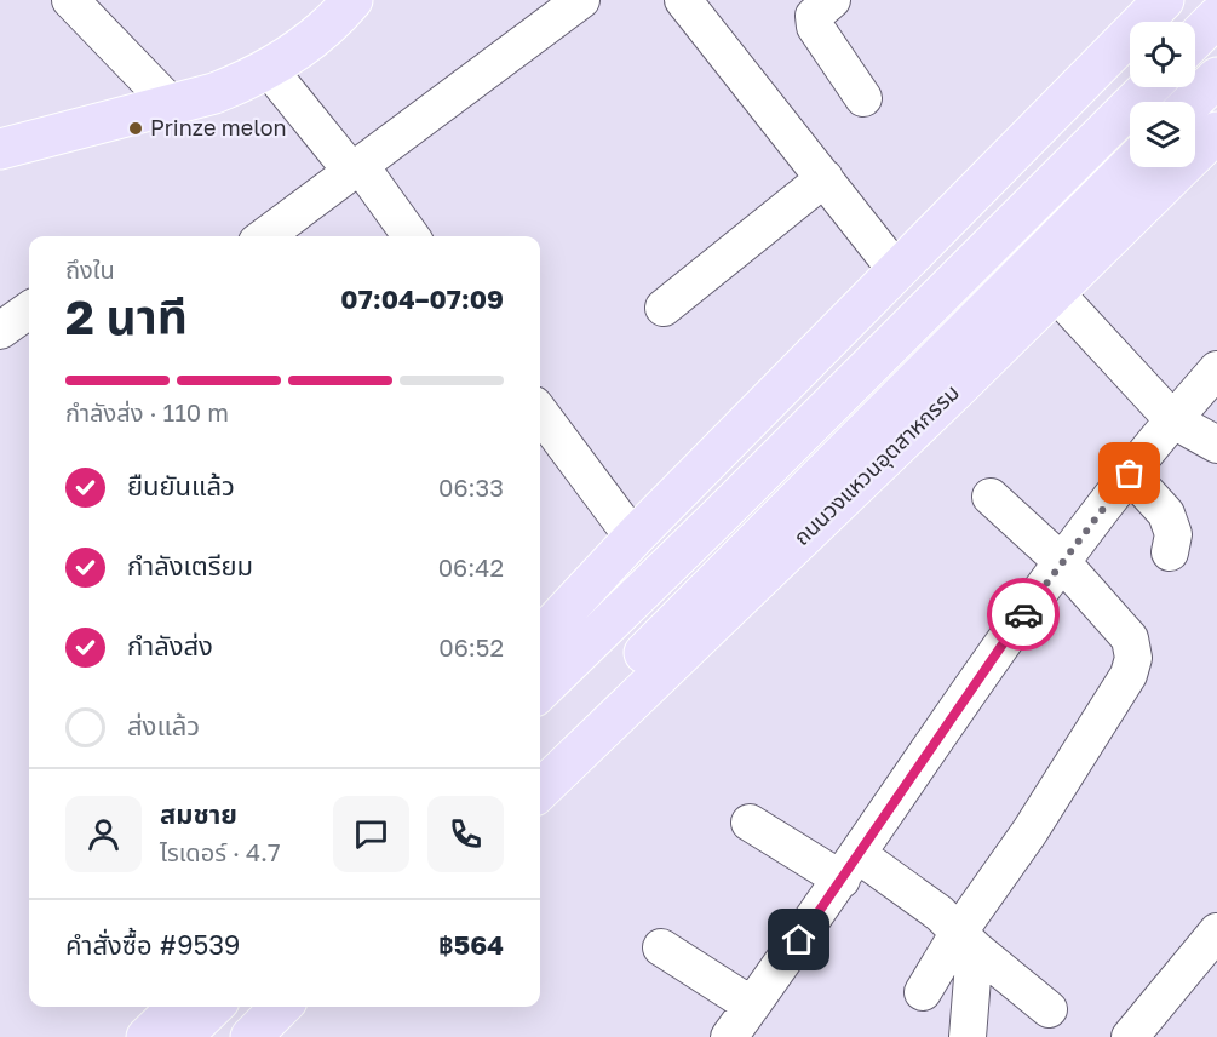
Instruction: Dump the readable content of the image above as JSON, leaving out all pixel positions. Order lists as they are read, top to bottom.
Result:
{
  "streets": {
    "main road": ["ถนนวงแหวนอุตสาหกรรม"]
  },
  "places": ["Prinze melon"],
  "page": {
    "heading": ["2 นาที", "ถึงใน", "07:04–07:09"],
    "panel": [
      "สมชาย",
      "ไรเดอร์ · 4.7",
      "คำสั่งซื้อ #9539",
      "฿564"
    ],
    "bar": "กำลังส่ง · 110 m",
    "list": [
      ["ยืนยันแล้ว", "06:33"],
      ["กำลังเตรียม", "06:42"],
      ["กำลังส่ง", "06:52"],
      "ส่งแล้ว"
    ]
  }
}
